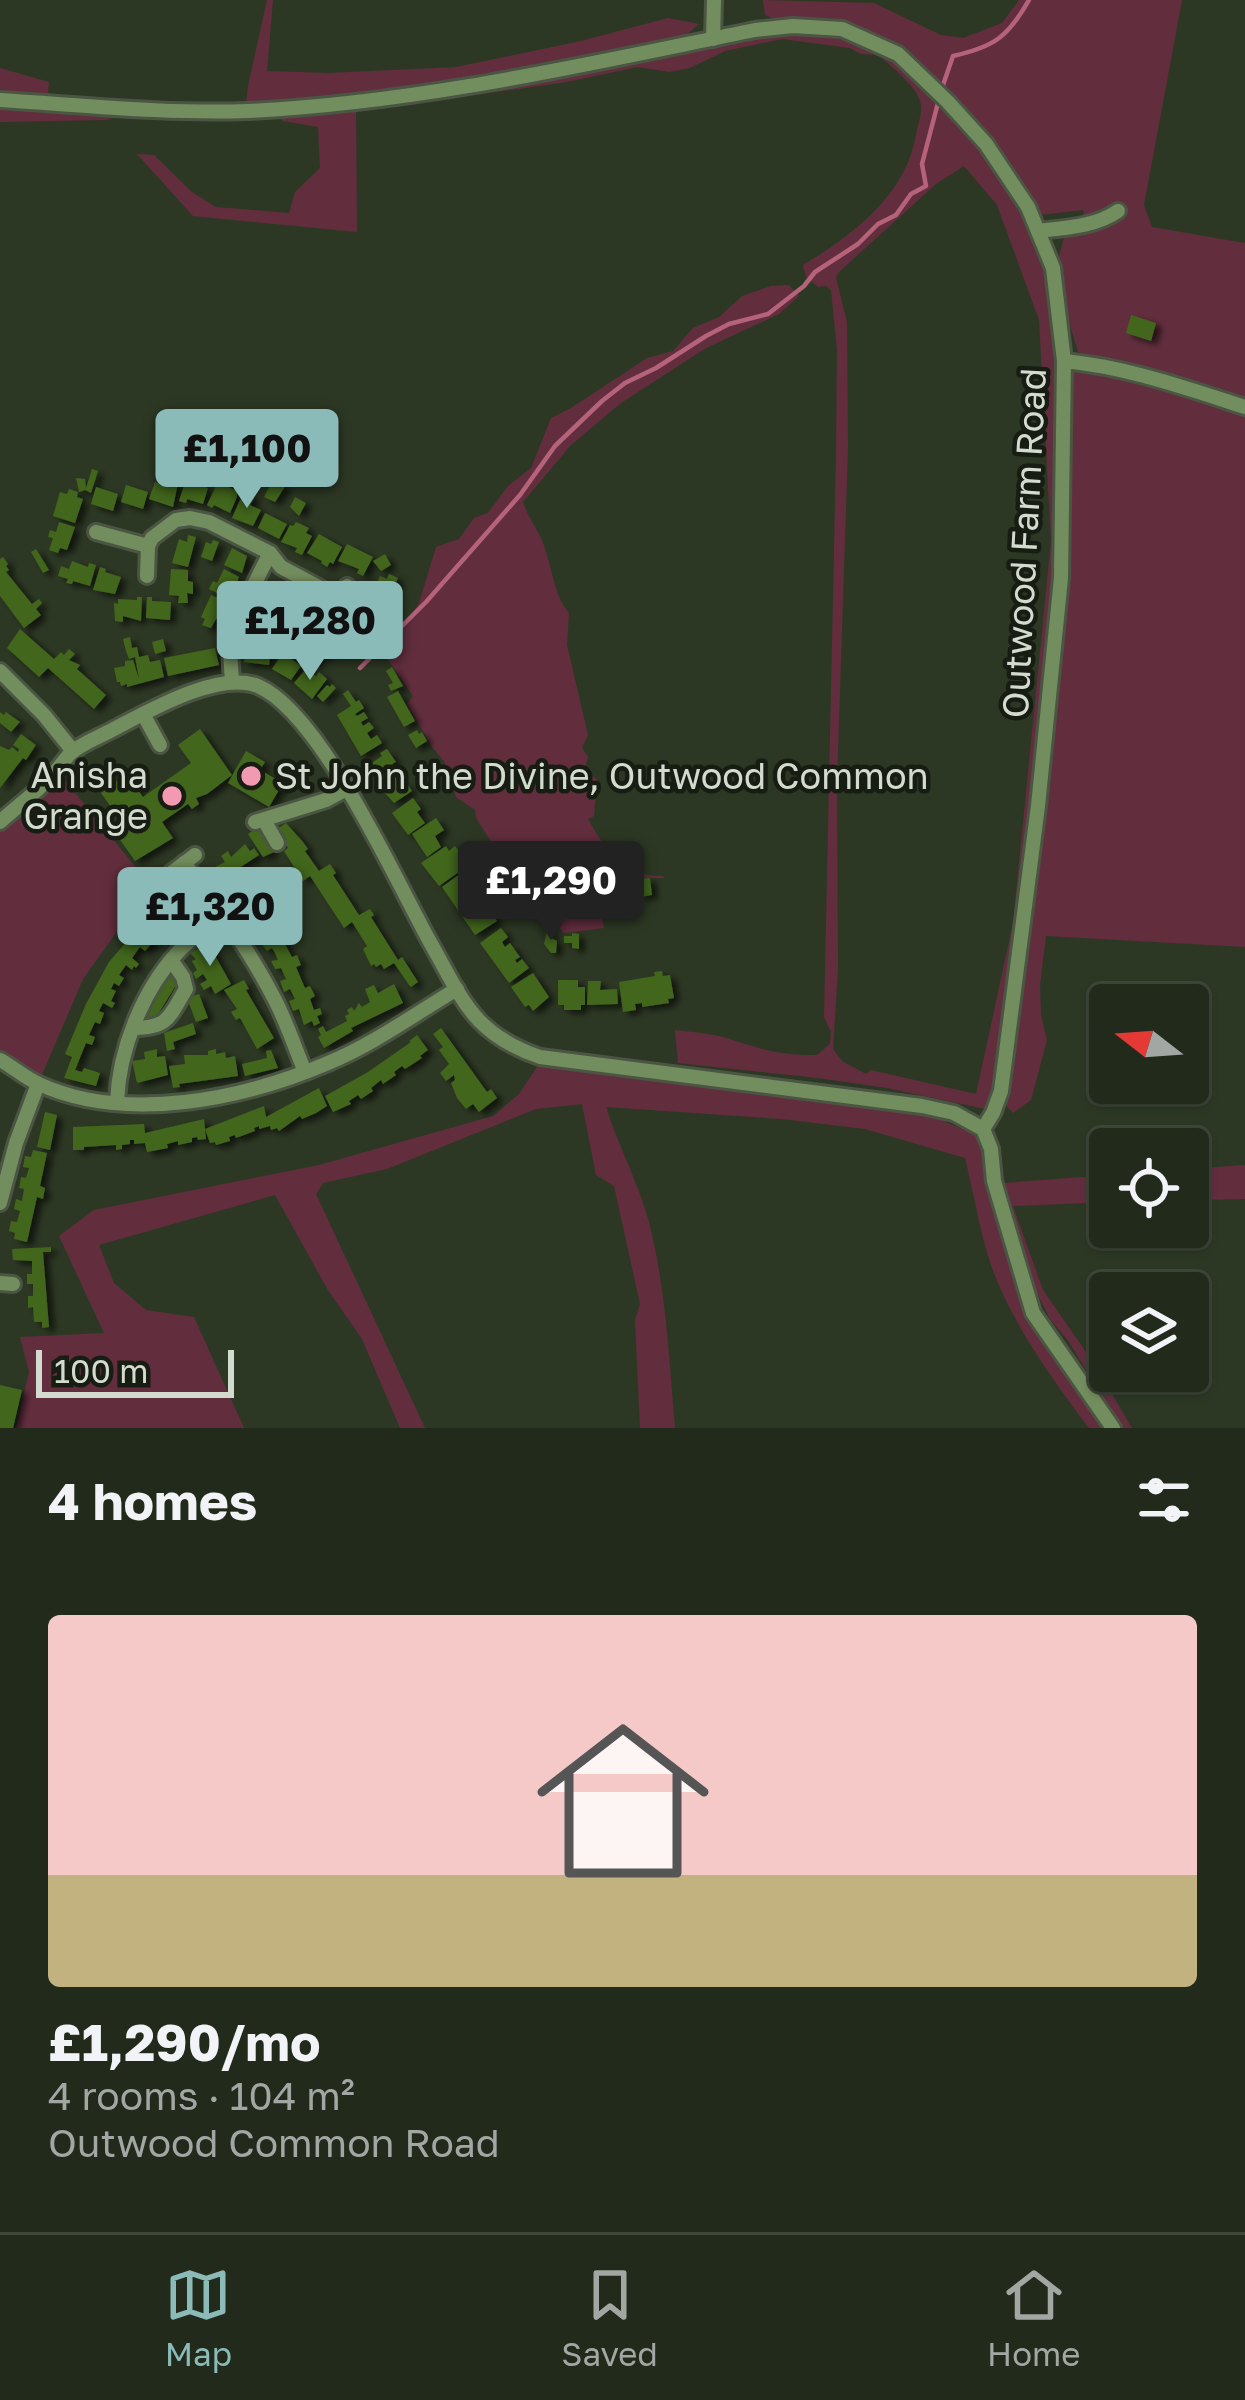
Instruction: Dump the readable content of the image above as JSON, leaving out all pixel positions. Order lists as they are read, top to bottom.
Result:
{
  "streets": {
    "street": ["Outwood Farm Road"]
  },
  "places": ["St John the Divine, Outwood Common", "Anisha Grange"],
  "scale_bar": "100 m",
  "north": "left",
  "page": {
    "price": [
      "£1,100",
      "£1,280",
      "£1,290",
      "£1,320"
    ],
    "scale": "100 m",
    "heading": "4 homes",
    "list": [
      {
        "name": "£1,290/mo",
        "note": "4 rooms · 104 m² · Outwood Common Road"
      }
    ],
    "tabs": ["Map", "Saved", "Home"]
  }
}
